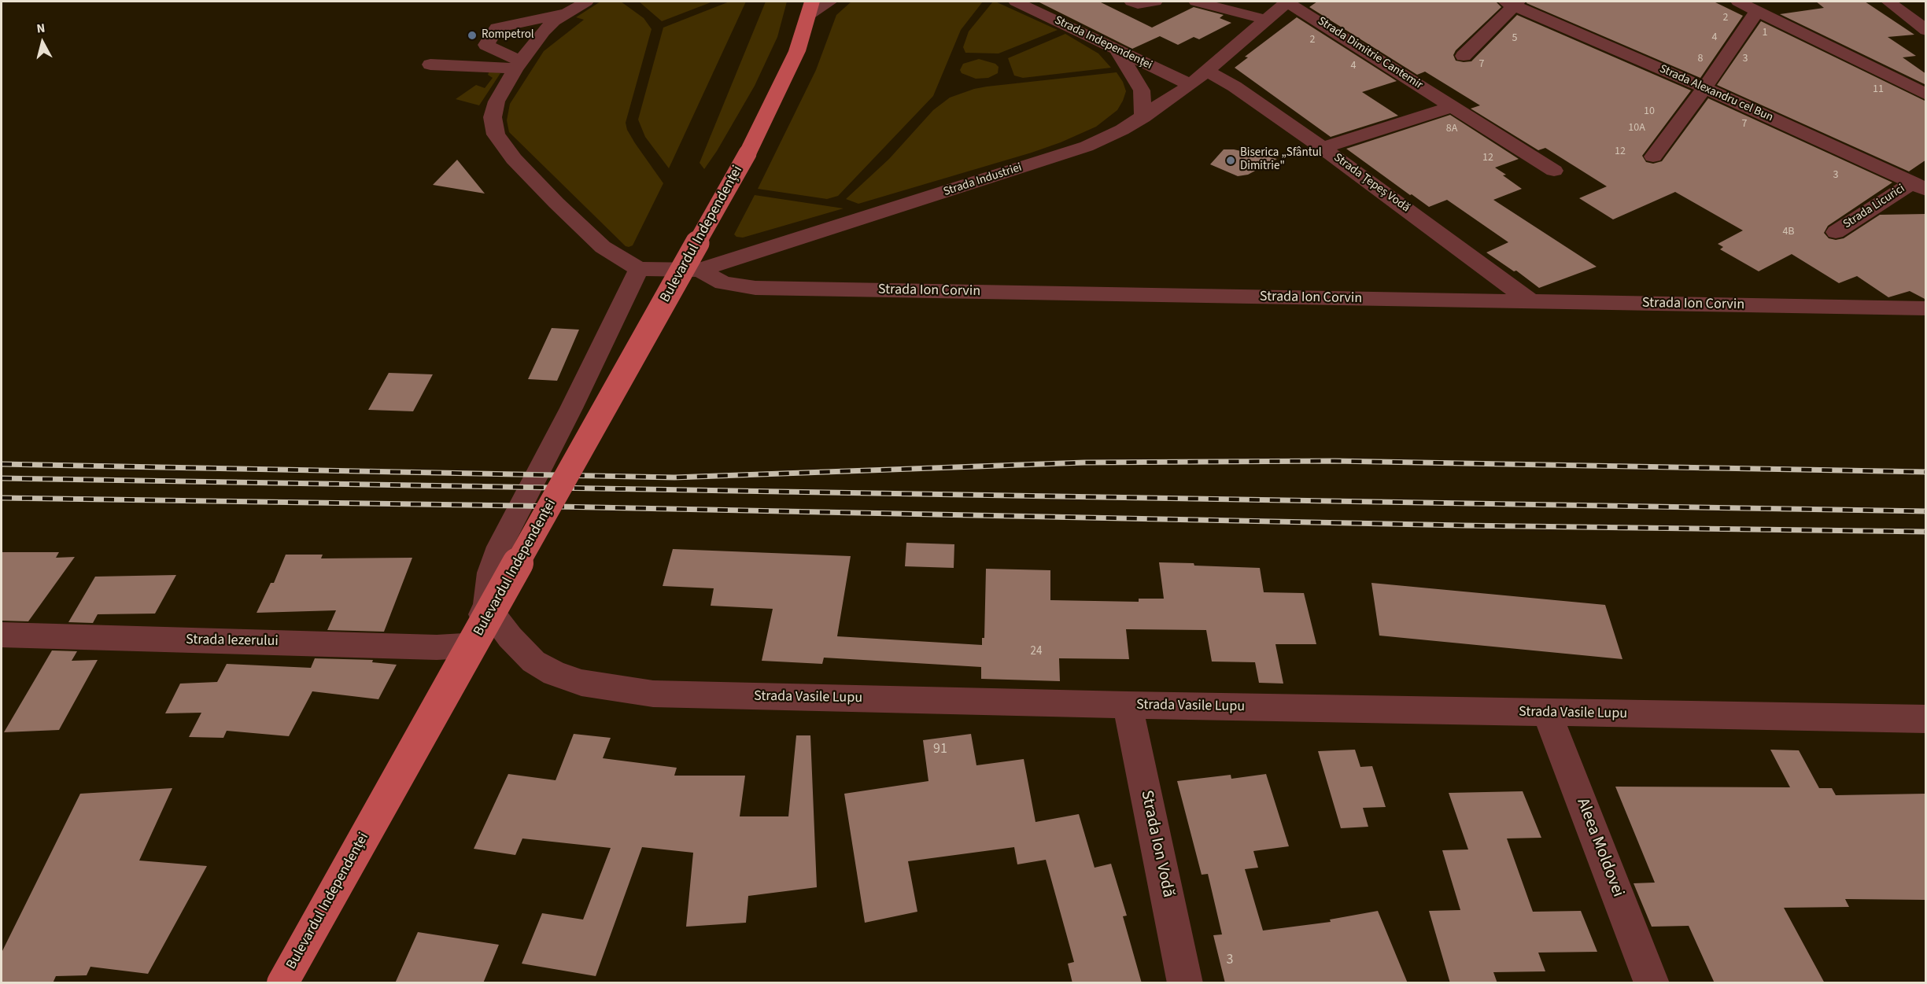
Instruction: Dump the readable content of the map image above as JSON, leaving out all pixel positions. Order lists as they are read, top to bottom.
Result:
{
  "streets": {
    "main road": ["Bulevardul Independenței"],
    "street": [
      "Strada Independenței",
      "Strada Dimitrie Cantemir",
      "Strada Alexandru cel Bun",
      "Strada Industriei",
      "Strada Țepeș Vodă",
      "Strada Licurici",
      "Strada Ion Corvin",
      "Strada Iezerului",
      "Strada Vasile Lupu",
      "Strada Ion Vodă",
      "Aleea Moldovei"
    ]
  },
  "crossings": [
    ["Strada Independenței", "Strada Industriei"],
    ["Strada Dimitrie Cantemir", "Strada Industriei"],
    ["Strada Alexandru cel Bun", "Strada Licurici"],
    ["Strada Industriei", "Strada Țepeș Vodă"],
    ["Strada Industriei", "Strada Ion Corvin"],
    ["Strada Țepeș Vodă", "Strada Ion Corvin"],
    ["Strada Vasile Lupu", "Strada Ion Vodă"],
    ["Strada Vasile Lupu", "Aleea Moldovei"]
  ],
  "places": ["Rompetrol", "Biserica „Sfântul Dimitrie\""],
  "house_numbers": [
    "2",
    "1",
    "4",
    "5",
    "2",
    "8",
    "3",
    "7",
    "4",
    "11",
    "10",
    "7",
    "10A",
    "8A",
    "12",
    "12",
    "3",
    "4B",
    "24",
    "91",
    "3"
  ],
  "north": "top"
}
